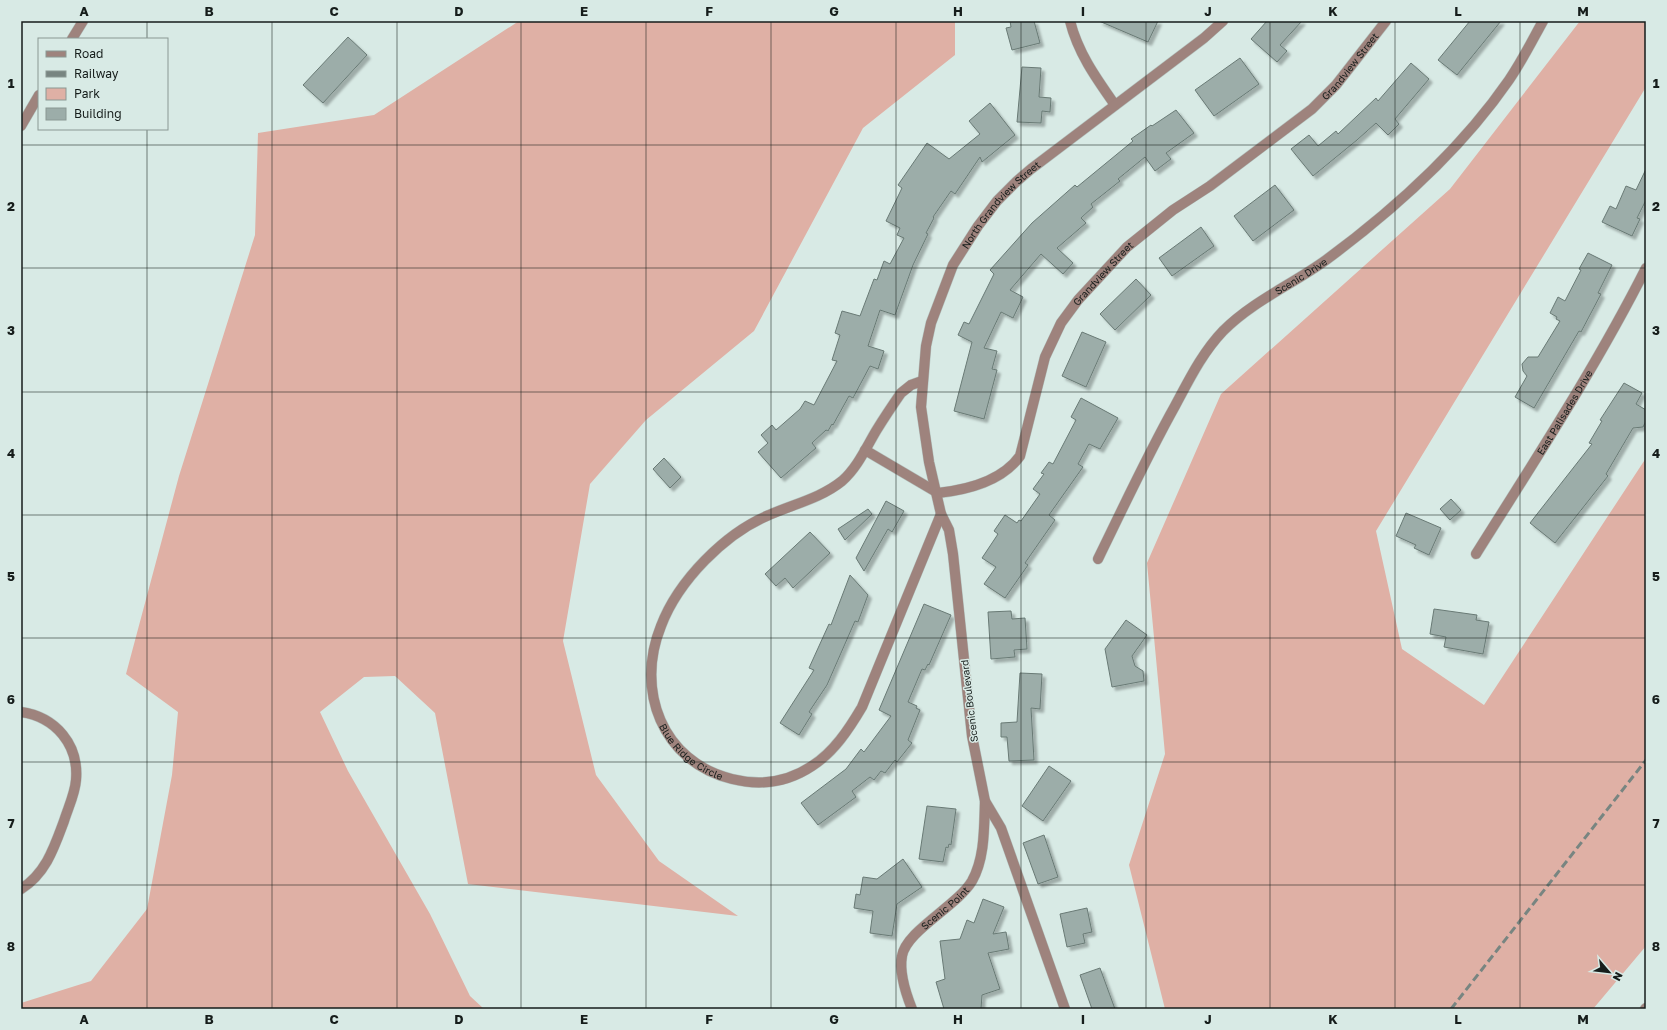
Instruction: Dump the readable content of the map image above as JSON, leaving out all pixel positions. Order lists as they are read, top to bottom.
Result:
{
  "streets": {
    "street": [
      "Grandview Street",
      "North Grandview Street",
      "Scenic Drive",
      "East Palisades Drive",
      "Scenic Boulevard",
      "Blue Ridge Circle",
      "Scenic Point"
    ]
  },
  "crossings": [
    ["Grandview Street", "Scenic Boulevard"],
    ["North Grandview Street", "Scenic Boulevard"],
    ["Scenic Boulevard", "Blue Ridge Circle"],
    ["Scenic Boulevard", "Scenic Point"]
  ],
  "legend": [
    "Road",
    "Railway",
    "Park",
    "Building"
  ],
  "north": "bottom right",
  "grid": {
    "columns": [
      "A",
      "B",
      "C",
      "D",
      "E",
      "F",
      "G",
      "H",
      "I",
      "J",
      "K",
      "L",
      "M"
    ],
    "rows": [
      "1",
      "2",
      "3",
      "4",
      "5",
      "6",
      "7",
      "8"
    ]
  }
}
